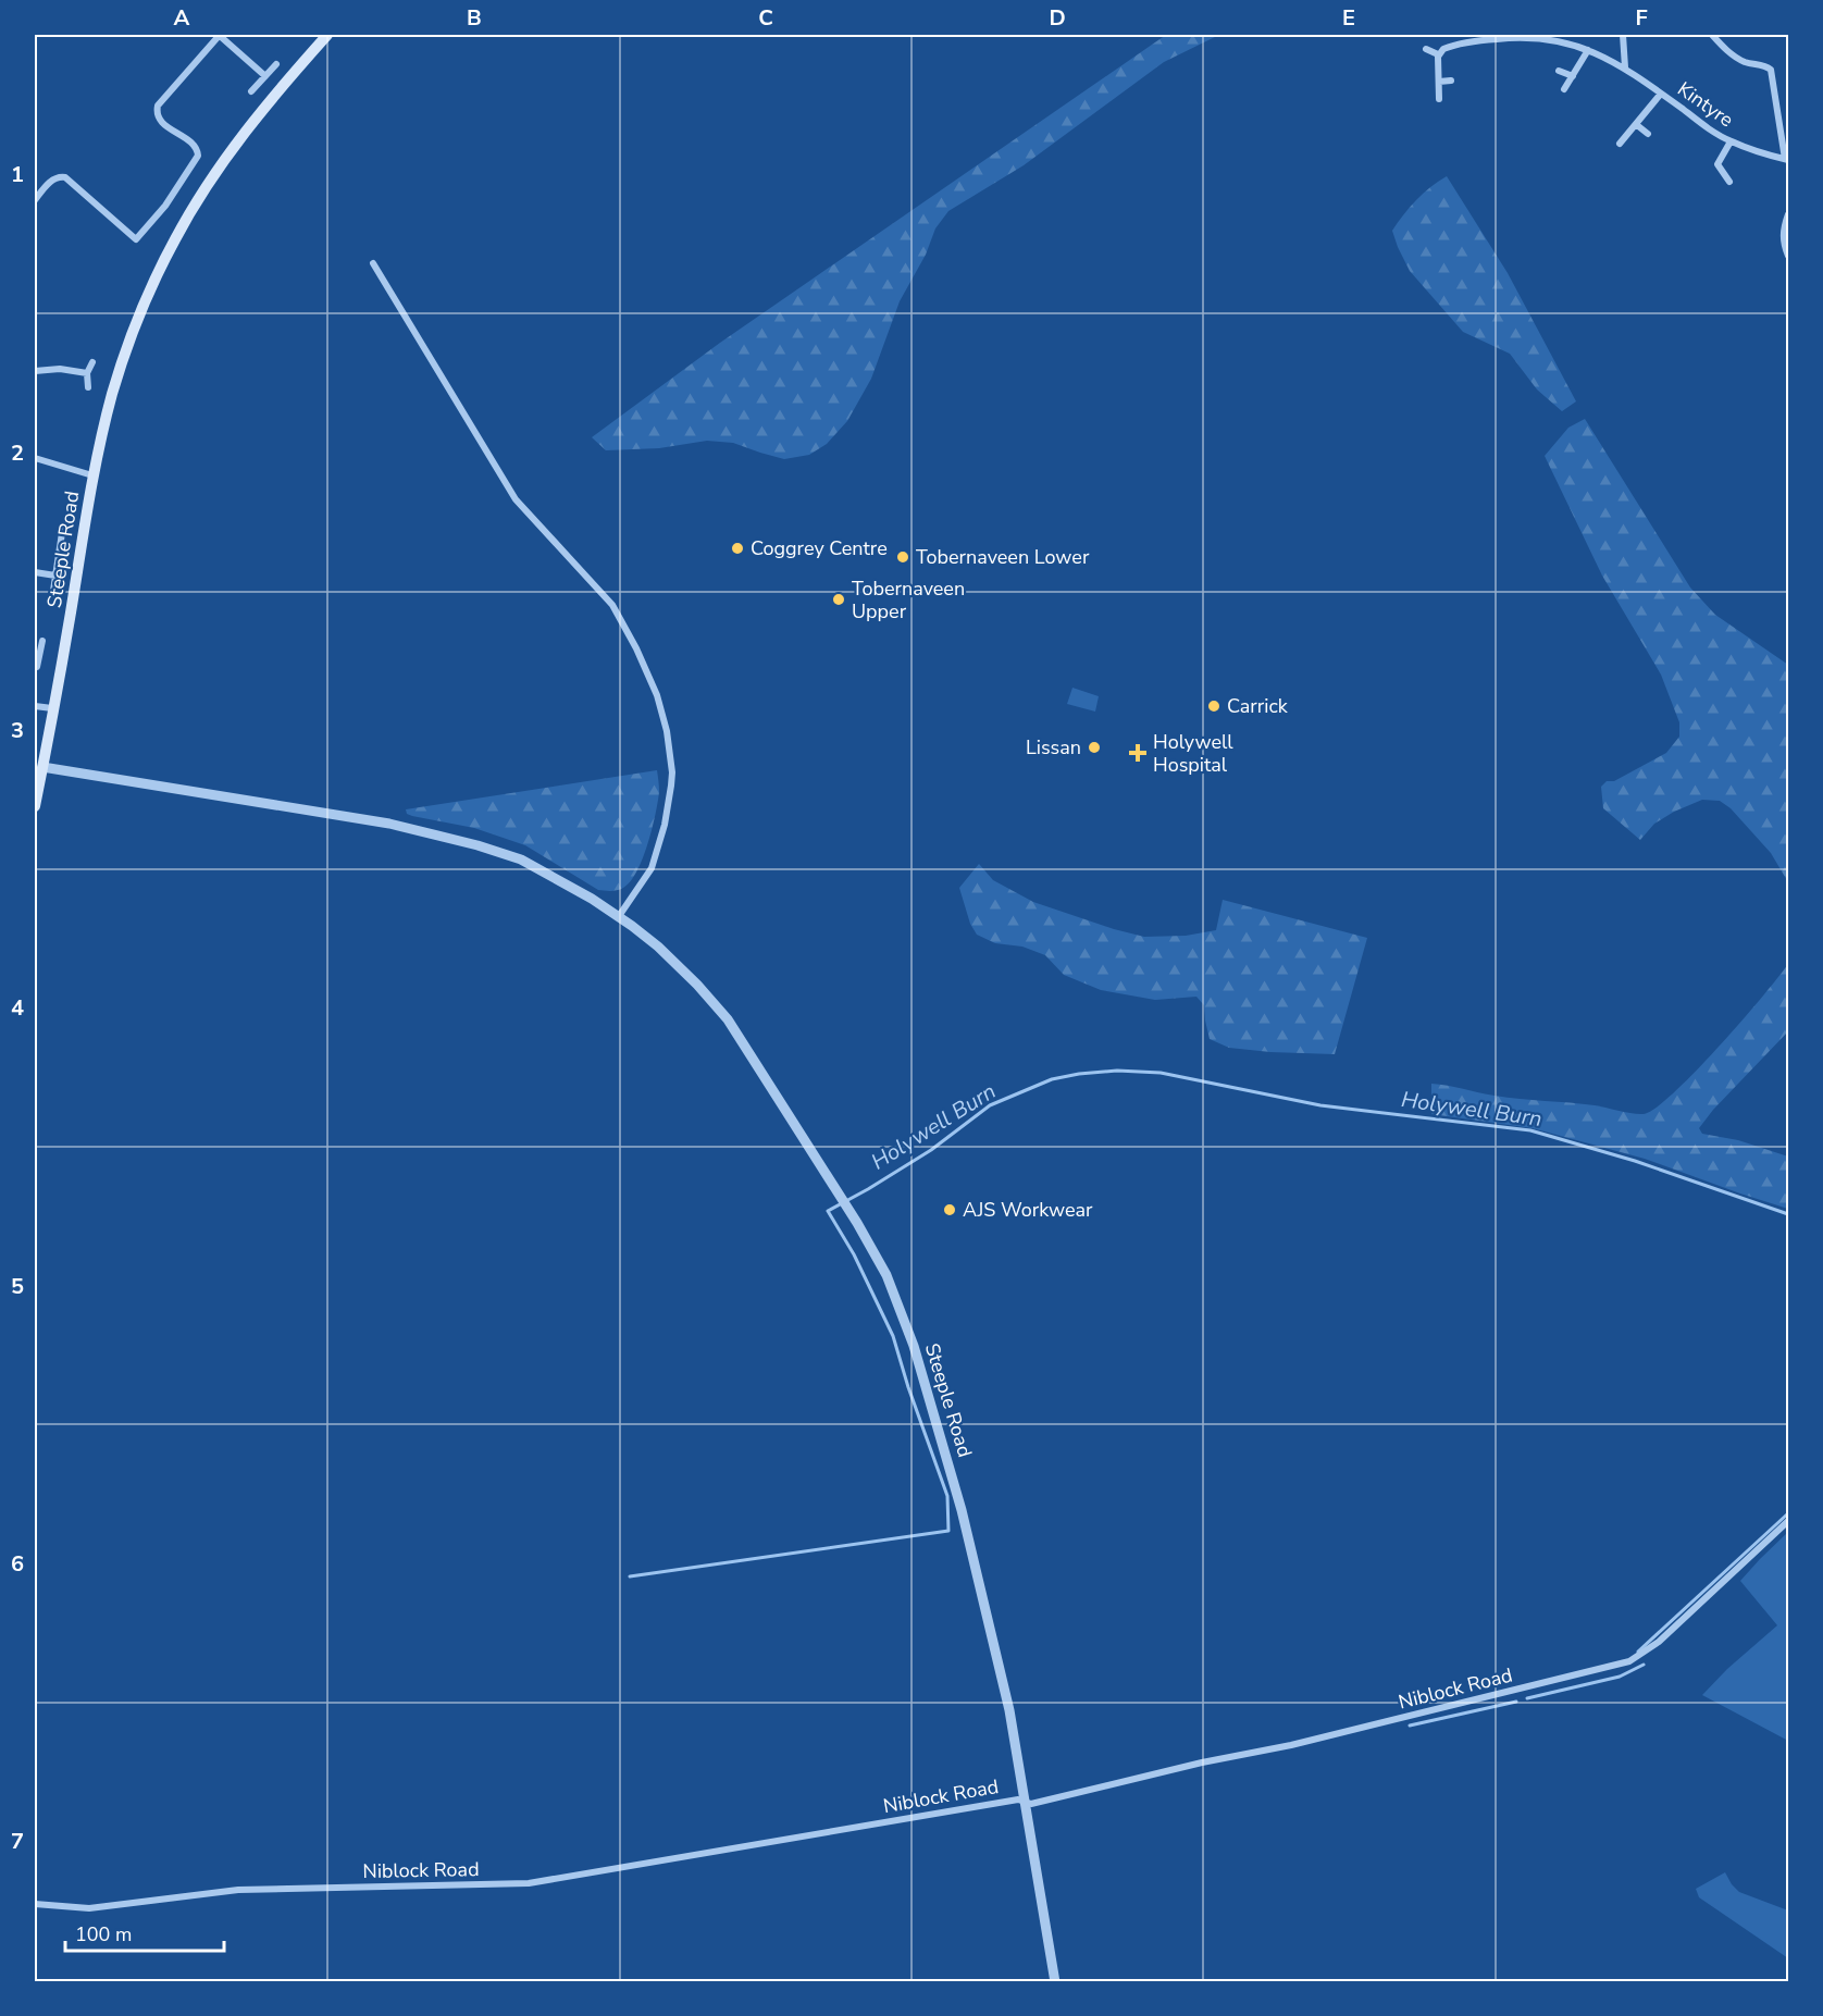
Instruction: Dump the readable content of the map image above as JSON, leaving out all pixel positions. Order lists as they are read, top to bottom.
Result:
{
  "streets": {
    "main road": ["Steeple Road"],
    "street": ["Kintyre", "Niblock Road"]
  },
  "crossings": [
    ["Steeple Road", "Niblock Road"]
  ],
  "water": ["Holywell Burn"],
  "places": {
    "other": [
      "Coggrey Centre",
      "Tobernaveen Lower",
      "Tobernaveen Upper",
      "Carrick",
      "Lissan",
      "AJS Workwear"
    ],
    "health": ["Holywell Hospital"]
  },
  "scale_bar": "100 m",
  "grid": {
    "columns": [
      "A",
      "B",
      "C",
      "D",
      "E",
      "F"
    ],
    "rows": [
      "1",
      "2",
      "3",
      "4",
      "5",
      "6",
      "7"
    ]
  }
}
